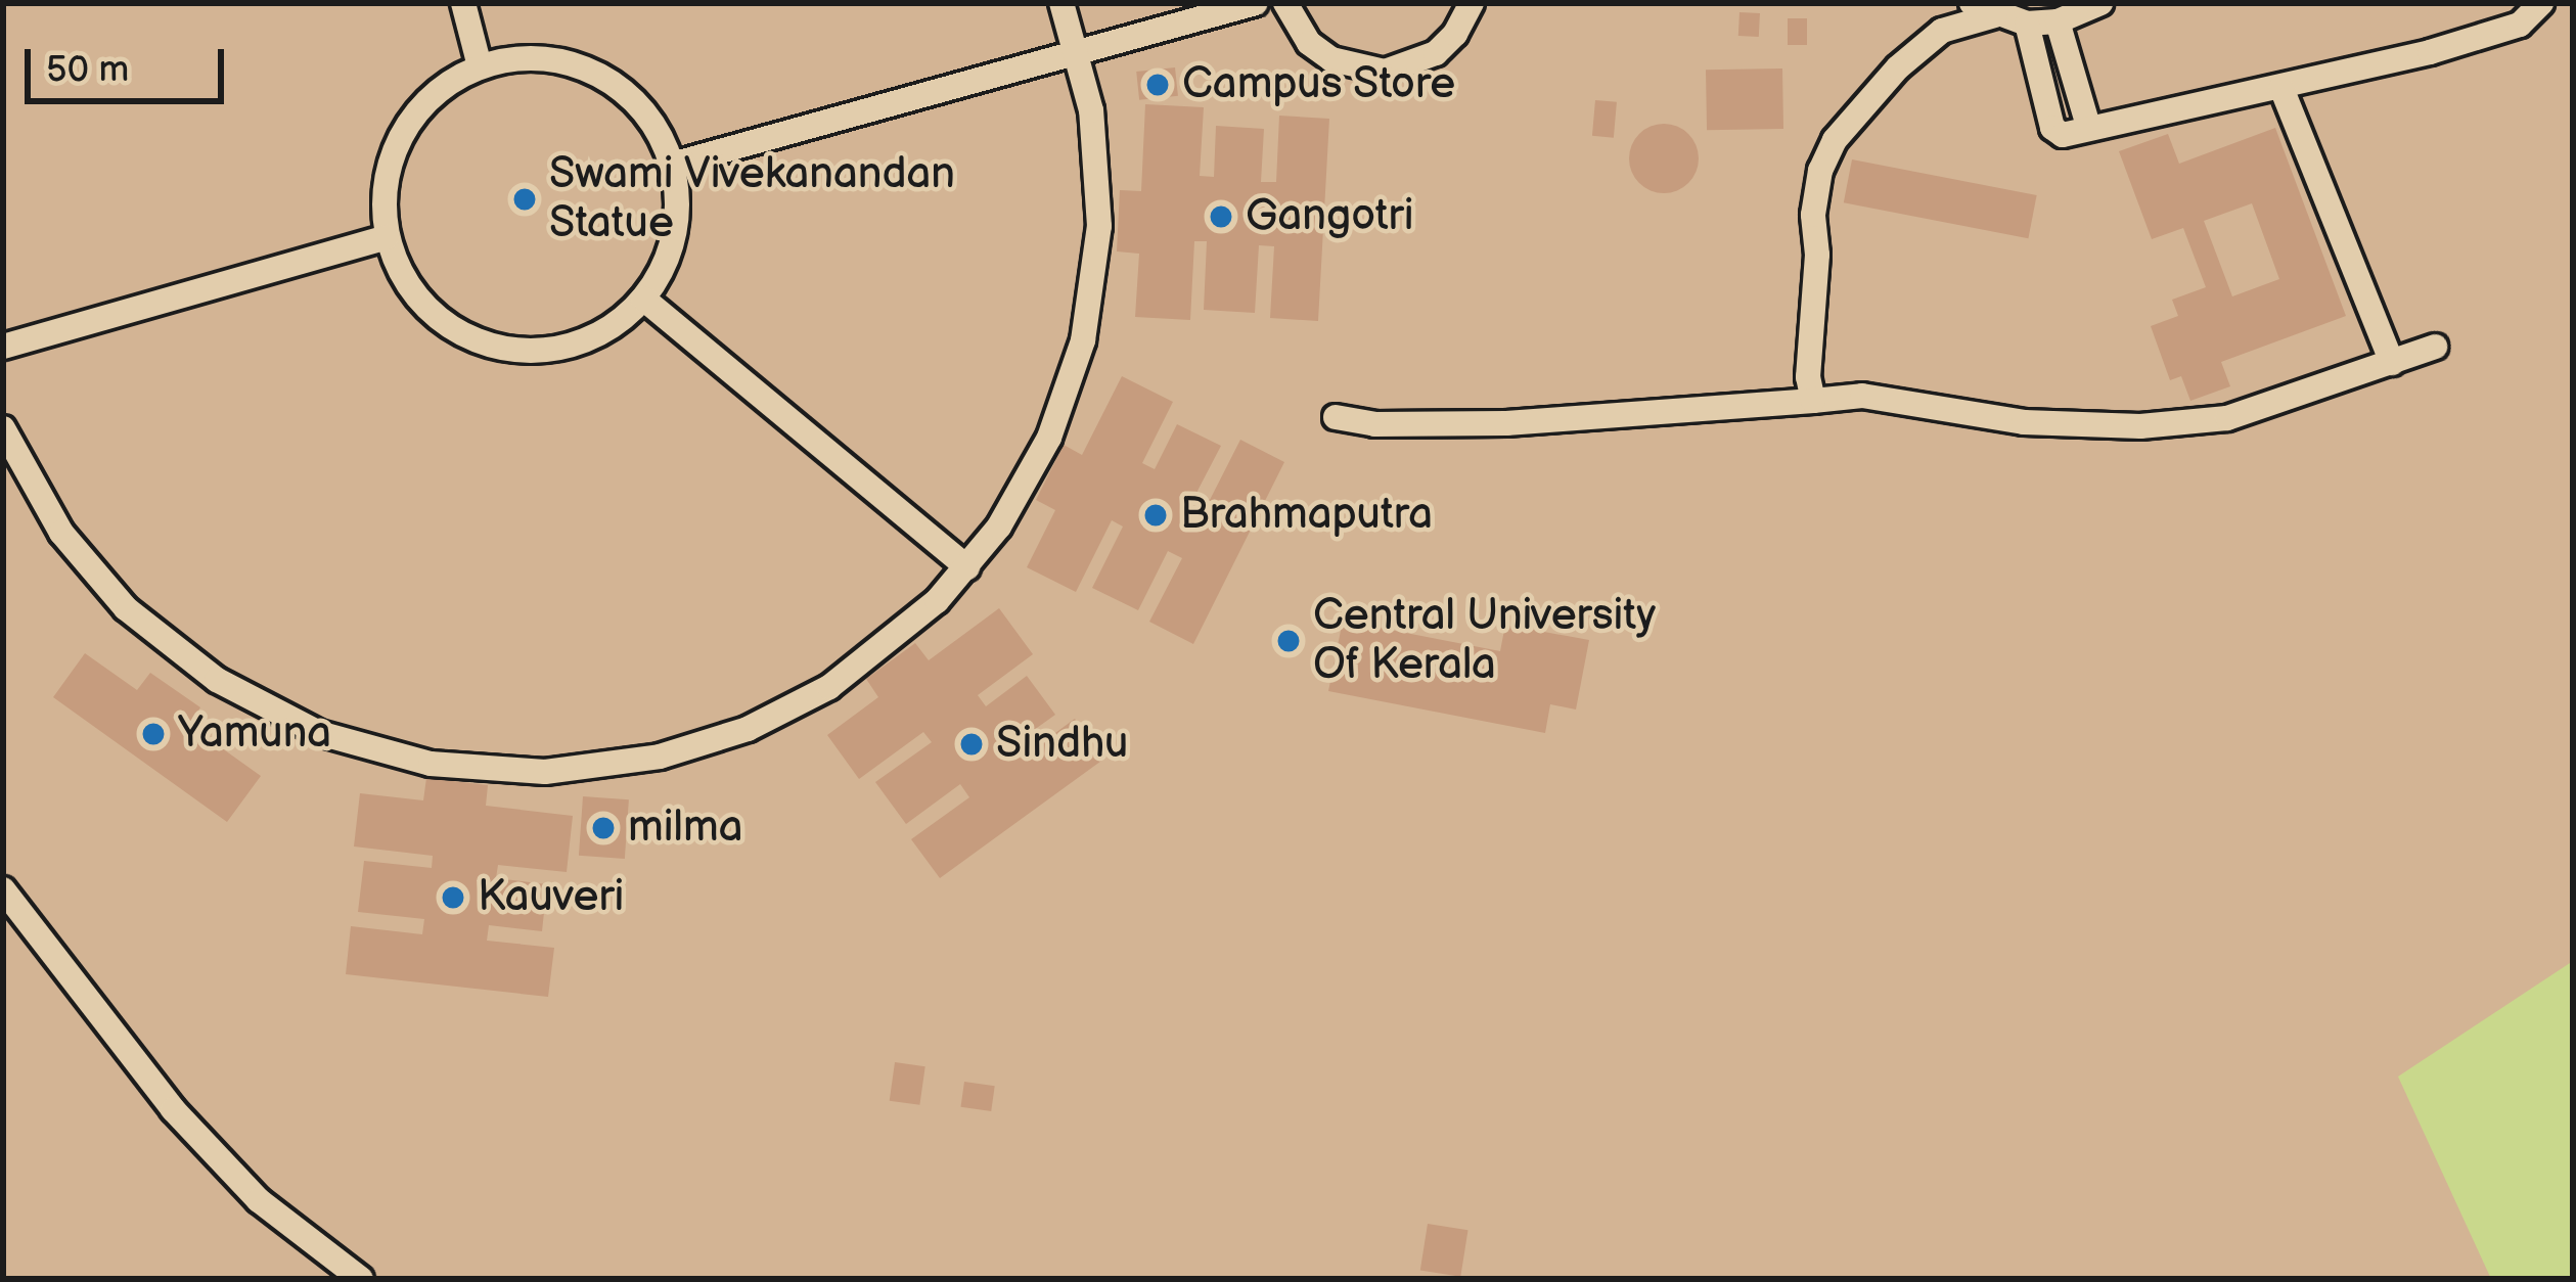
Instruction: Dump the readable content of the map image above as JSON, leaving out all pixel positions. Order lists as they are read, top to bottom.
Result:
{
  "places": [
    "Campus Store",
    "Swami Vivekanandan Statue",
    "Gangotri",
    "Brahmaputra",
    "Central University Of Kerala",
    "Yamuna",
    "Sindhu",
    "milma",
    "Kauveri"
  ],
  "scale_bar": "50 m"
}
